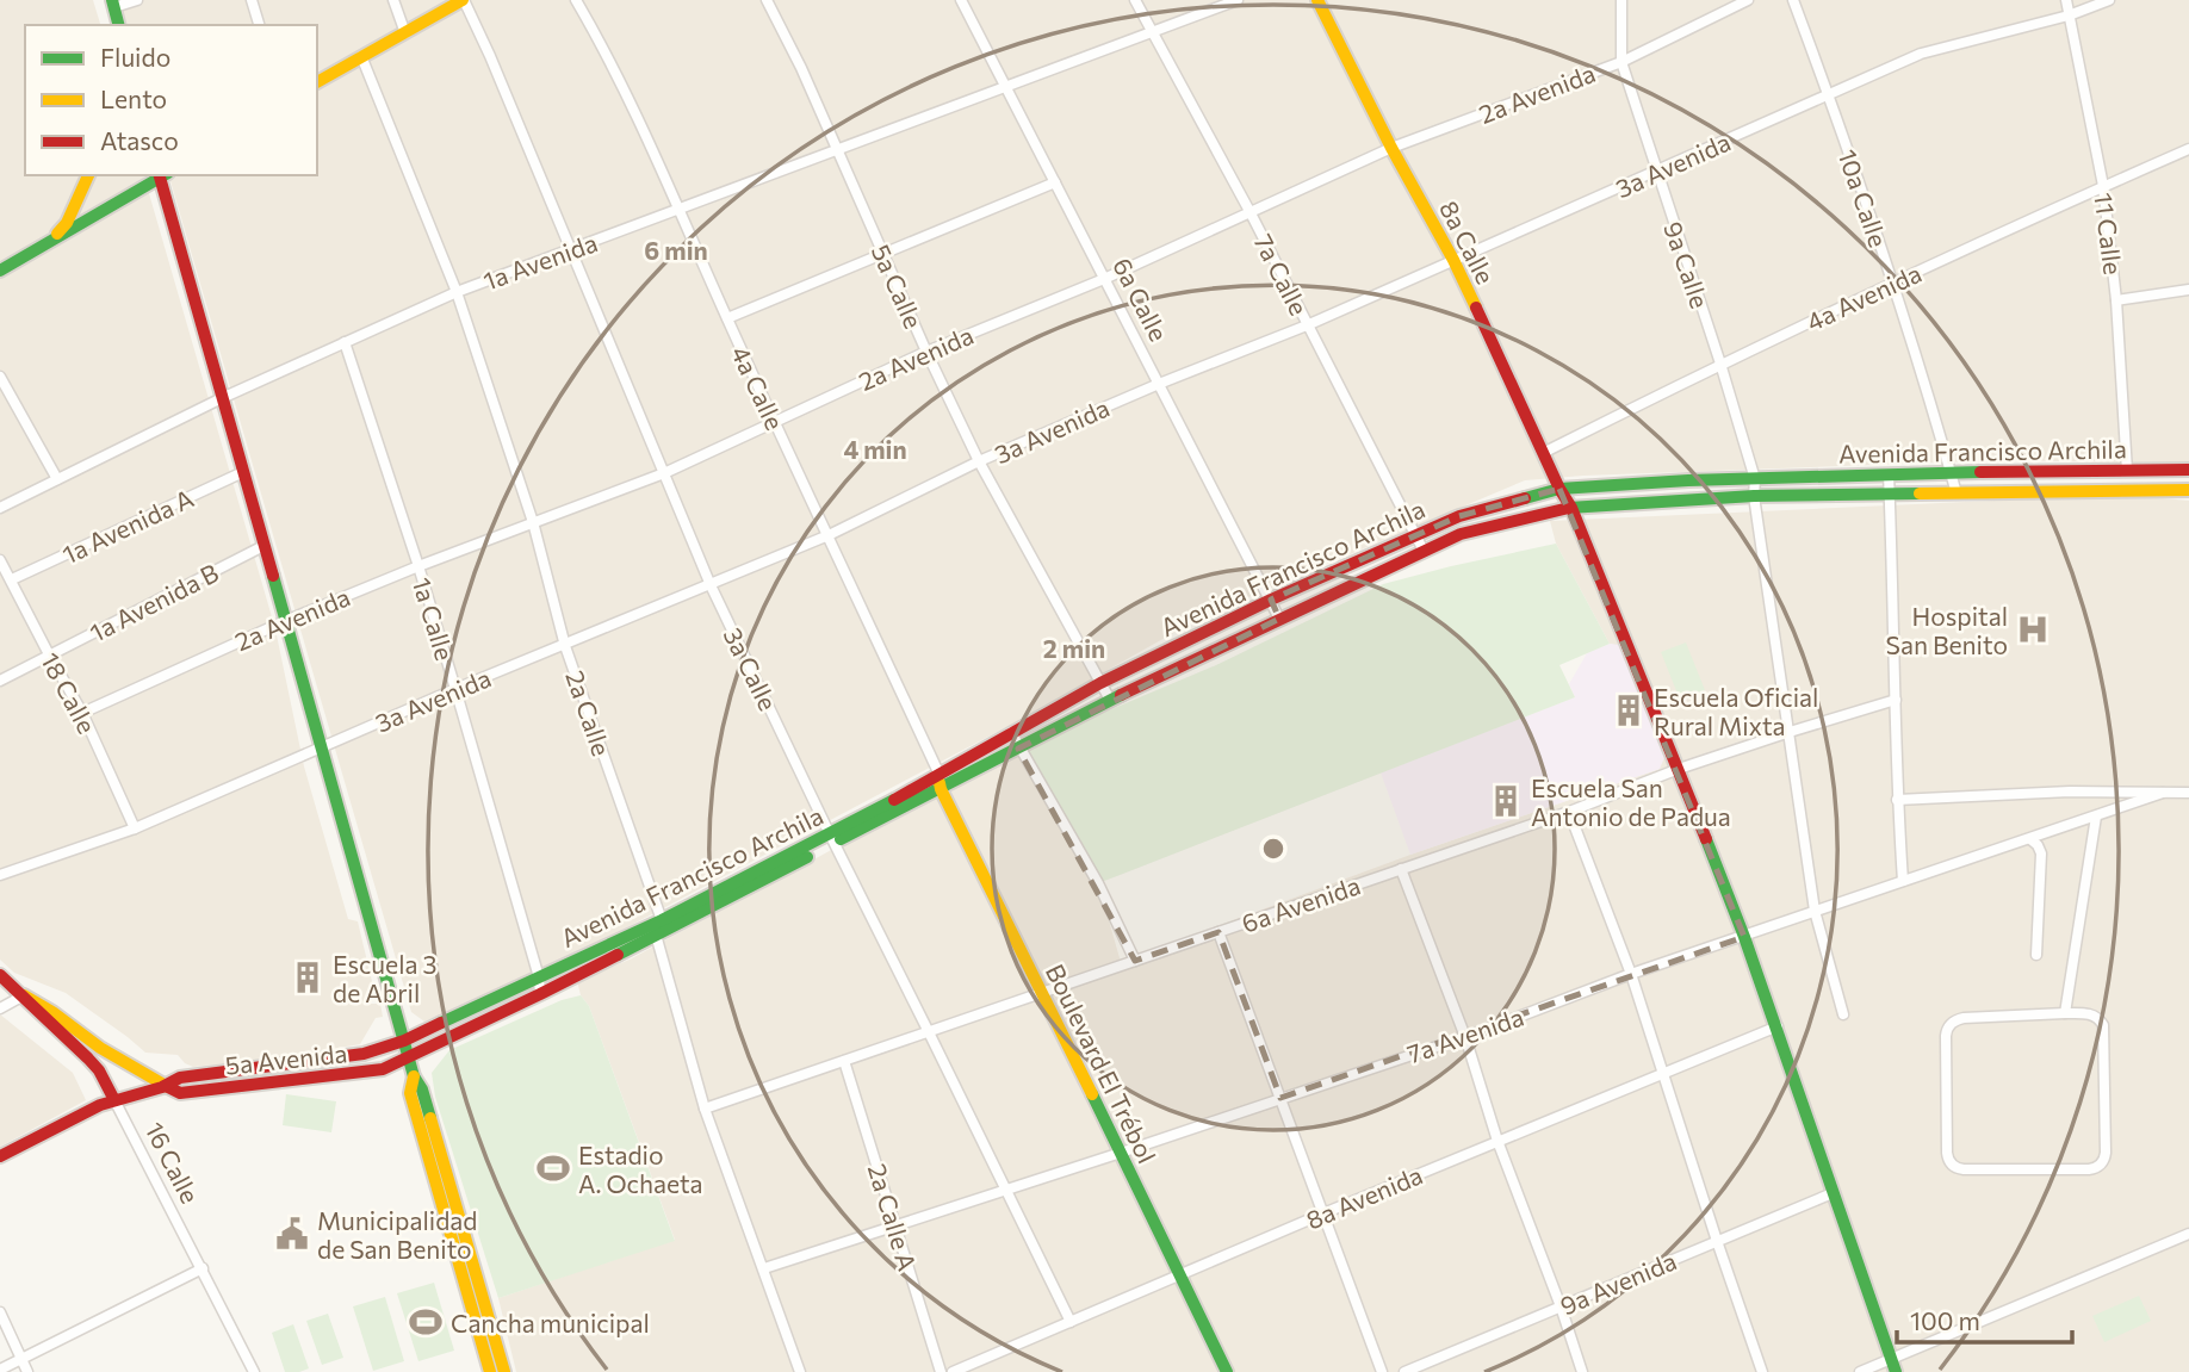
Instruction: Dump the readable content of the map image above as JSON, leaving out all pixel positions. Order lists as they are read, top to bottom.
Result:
{
  "streets": {
    "main road": [
      "8a Calle",
      "Avenida Francisco Archila",
      "5a Avenida",
      "Boulevard El Trébol",
      "16 Calle"
    ],
    "street": [
      "2a Avenida",
      "3a Avenida",
      "10a Calle",
      "11 Calle",
      "1a Avenida",
      "9a Calle",
      "7a Calle",
      "5a Calle",
      "4a Avenida",
      "6a Calle",
      "4a Calle",
      "1a Avenida A",
      "1a Avenida B",
      "1a Calle",
      "3a Calle",
      "18 Calle",
      "2a Calle",
      "6a Avenida",
      "7a Avenida",
      "8a Avenida",
      "2a Calle A",
      "9a Avenida"
    ]
  },
  "crossings": [
    ["2a Avenida", "8a Calle"],
    ["2a Avenida", "9a Calle"],
    ["2a Avenida", "7a Calle"],
    ["2a Avenida", "5a Calle"],
    ["2a Avenida", "6a Calle"],
    ["2a Avenida", "4a Calle"],
    ["2a Avenida", "1a Calle"],
    ["2a Avenida", "3a Calle"],
    ["2a Avenida", "18 Calle"],
    ["2a Avenida", "2a Calle"],
    ["3a Avenida", "10a Calle"],
    ["3a Avenida", "11 Calle"],
    ["3a Avenida", "8a Calle"],
    ["3a Avenida", "9a Calle"],
    ["3a Avenida", "7a Calle"],
    ["3a Avenida", "5a Calle"],
    ["3a Avenida", "6a Calle"],
    ["3a Avenida", "4a Calle"],
    ["3a Avenida", "1a Calle"],
    ["3a Avenida", "3a Calle"],
    ["3a Avenida", "18 Calle"],
    ["3a Avenida", "2a Calle"],
    ["10a Calle", "4a Avenida"],
    ["10a Calle", "Avenida Francisco Archila"],
    ["11 Calle", "4a Avenida"],
    ["11 Calle", "Avenida Francisco Archila"],
    ["8a Calle", "4a Avenida"],
    ["8a Calle", "Avenida Francisco Archila"],
    ["8a Calle", "6a Avenida"],
    ["8a Calle", "7a Avenida"],
    ["8a Calle", "8a Avenida"],
    ["8a Calle", "9a Avenida"],
    ["1a Avenida", "7a Calle"],
    ["1a Avenida", "5a Calle"],
    ["1a Avenida", "6a Calle"],
    ["1a Avenida", "4a Calle"],
    ["1a Avenida", "1a Calle"],
    ["1a Avenida", "3a Calle"],
    ["1a Avenida", "2a Calle"],
    ["9a Calle", "4a Avenida"],
    ["9a Calle", "Avenida Francisco Archila"],
    ["7a Calle", "Avenida Francisco Archila"],
    ["5a Calle", "Avenida Francisco Archila"],
    ["6a Calle", "Avenida Francisco Archila"],
    ["4a Calle", "Avenida Francisco Archila"],
    ["4a Calle", "Boulevard El Trébol"],
    ["Avenida Francisco Archila", "1a Calle"],
    ["Avenida Francisco Archila", "3a Calle"],
    ["Avenida Francisco Archila", "2a Calle"],
    ["Avenida Francisco Archila", "5a Avenida"],
    ["Avenida Francisco Archila", "Boulevard El Trébol"],
    ["1a Avenida A", "18 Calle"],
    ["1a Avenida B", "18 Calle"],
    ["3a Calle", "6a Avenida"],
    ["3a Calle", "7a Avenida"],
    ["3a Calle", "8a Avenida"],
    ["6a Avenida", "Boulevard El Trébol"],
    ["6a Avenida", "2a Calle A"],
    ["7a Avenida", "Boulevard El Trébol"],
    ["7a Avenida", "2a Calle A"],
    ["5a Avenida", "16 Calle"],
    ["Boulevard El Trébol", "8a Avenida"]
  ],
  "places": {
    "hospital": ["Hospital San Benito"],
    "building": ["Escuela Oficial Rural Mixta", "Escuela San Antonio de Padua", "Escuela 3 de Abril"],
    "sports": ["Estadio A. Ochaeta", "Cancha municipal"],
    "public building": ["Municipalidad de San Benito"]
  },
  "legend": ["Fluido", "Lento", "Atasco"],
  "scale_bar": "100 m",
  "rings": ["6 min", "4 min", "2 min"]
}
